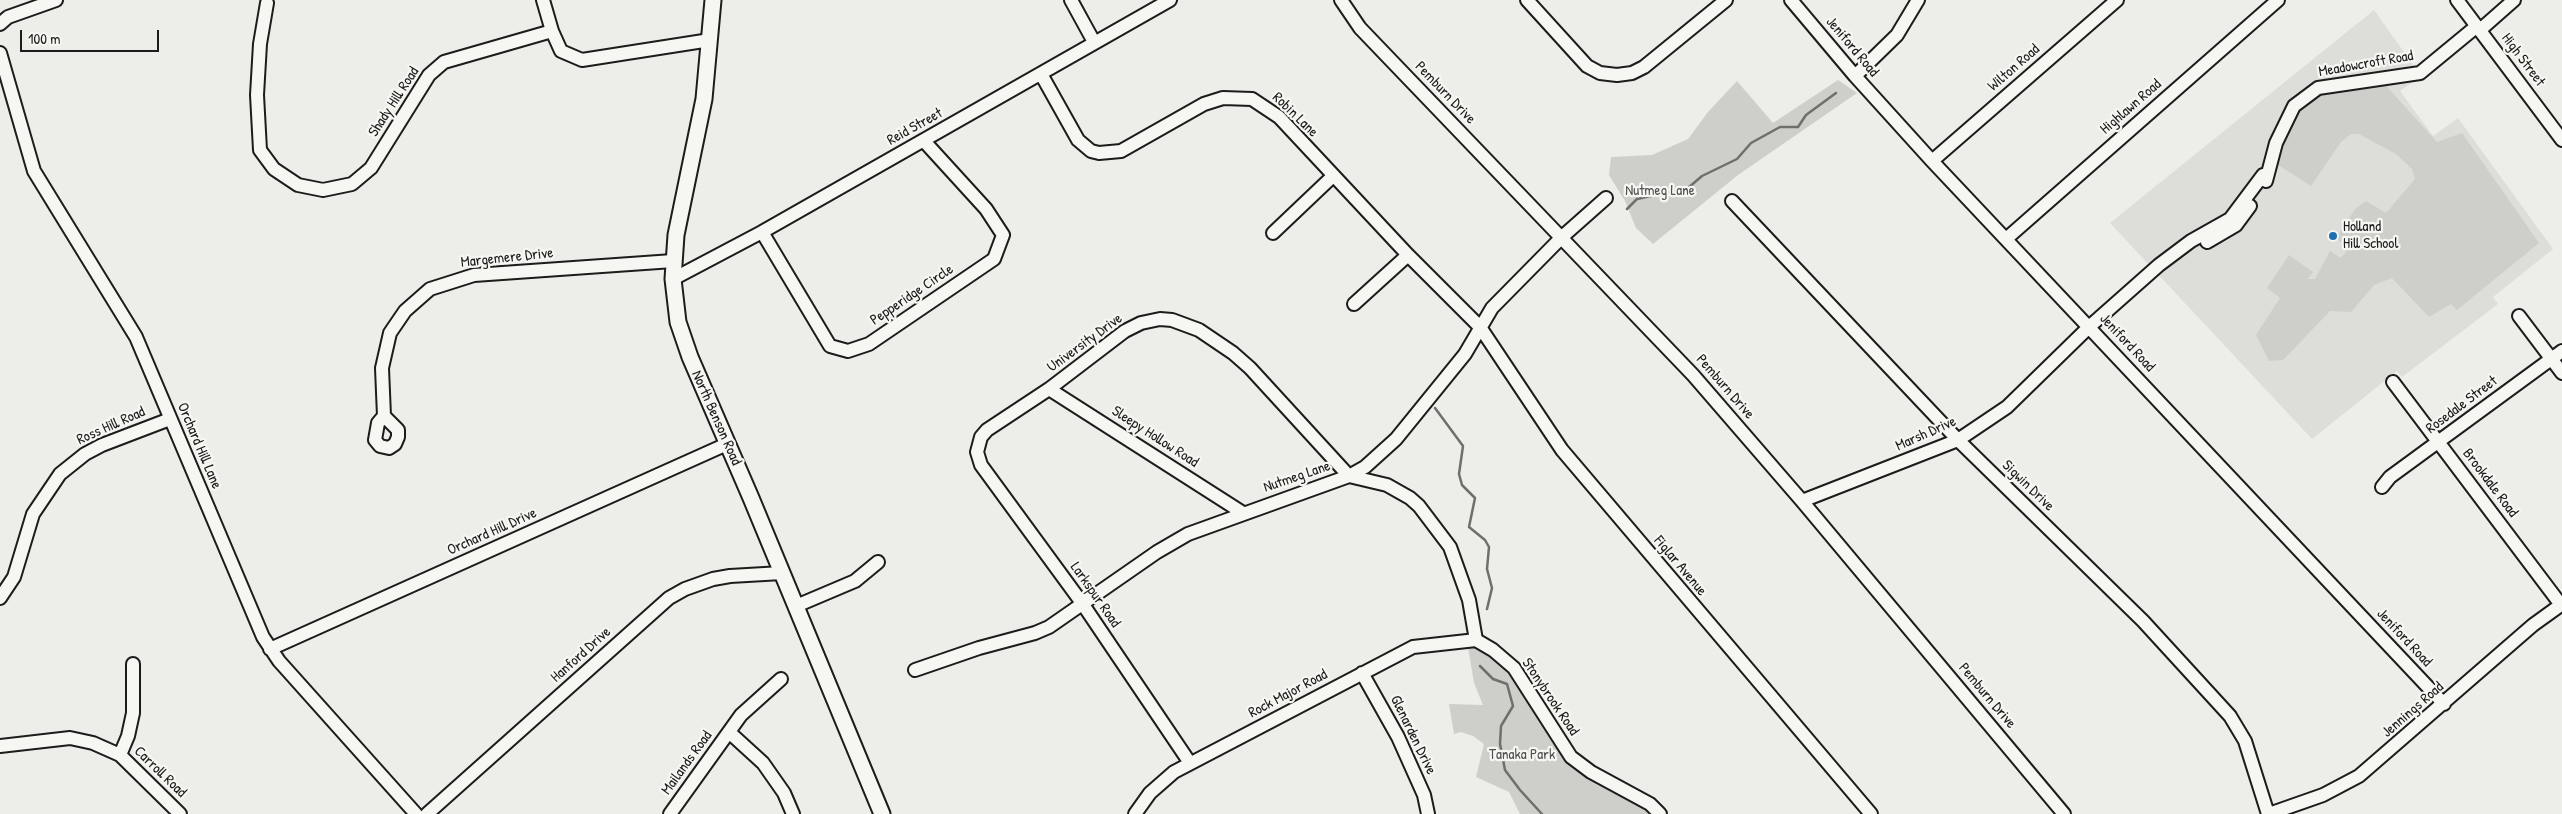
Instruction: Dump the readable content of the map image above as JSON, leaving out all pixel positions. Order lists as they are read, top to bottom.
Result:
{
  "streets": {
    "main road": ["North Benson Road"],
    "street": [
      "Jeniford Road",
      "High Street",
      "Meadowcroft Road",
      "Wilton Road",
      "Pemburn Drive",
      "Shady Hill Road",
      "Highlawn Road",
      "Robin Lane",
      "Reid Street",
      "Margemere Drive",
      "Pepperidge Circle",
      "University Drive",
      "Rosedale Street",
      "Ross Hill Road",
      "Marsh Drive",
      "Sleepy Hollow Road",
      "Orchard Hill Lane",
      "Nutmeg Lane",
      "Brookdale Road",
      "Sigwin Drive",
      "Orchard Hill Drive",
      "Figlar Avenue",
      "Larkspur Road",
      "Hanford Drive",
      "Rock Major Road",
      "Stonybrook Road",
      "Jennings Road",
      "Glenarden Drive",
      "Mailands Road",
      "Carroll Road"
    ]
  },
  "crossings": [
    ["Jeniford Road", "Meadowcroft Road"],
    ["Jeniford Road", "Wilton Road"],
    ["Jeniford Road", "Highlawn Road"],
    ["Jeniford Road", "Marsh Drive"],
    ["Jeniford Road", "Jennings Road"],
    ["High Street", "Meadowcroft Road"],
    ["Meadowcroft Road", "Marsh Drive"],
    ["Pemburn Drive", "Marsh Drive"],
    ["Pemburn Drive", "Nutmeg Lane"],
    ["Robin Lane", "Reid Street"],
    ["Robin Lane", "Nutmeg Lane"],
    ["Robin Lane", "Figlar Avenue"],
    ["Reid Street", "Pepperidge Circle"],
    ["Reid Street", "North Benson Road"],
    ["Margemere Drive", "North Benson Road"],
    ["University Drive", "Sleepy Hollow Road"],
    ["University Drive", "Nutmeg Lane"],
    ["University Drive", "Larkspur Road"],
    ["Rosedale Street", "Brookdale Road"],
    ["North Benson Road", "Orchard Hill Drive"],
    ["North Benson Road", "Hanford Drive"],
    ["Ross Hill Road", "Orchard Hill Lane"],
    ["Marsh Drive", "Sigwin Drive"],
    ["Sleepy Hollow Road", "Nutmeg Lane"],
    ["Orchard Hill Lane", "Orchard Hill Drive"],
    ["Nutmeg Lane", "Figlar Avenue"],
    ["Nutmeg Lane", "Larkspur Road"],
    ["Brookdale Road", "Jennings Road"],
    ["Sigwin Drive", "Jennings Road"],
    ["Larkspur Road", "Rock Major Road"],
    ["Rock Major Road", "Stonybrook Road"],
    ["Rock Major Road", "Glenarden Drive"]
  ],
  "parks": ["Nutmeg Lane", "Tanaka Park"],
  "places": ["Holland Hill School"],
  "scale_bar": "100 m"
}
